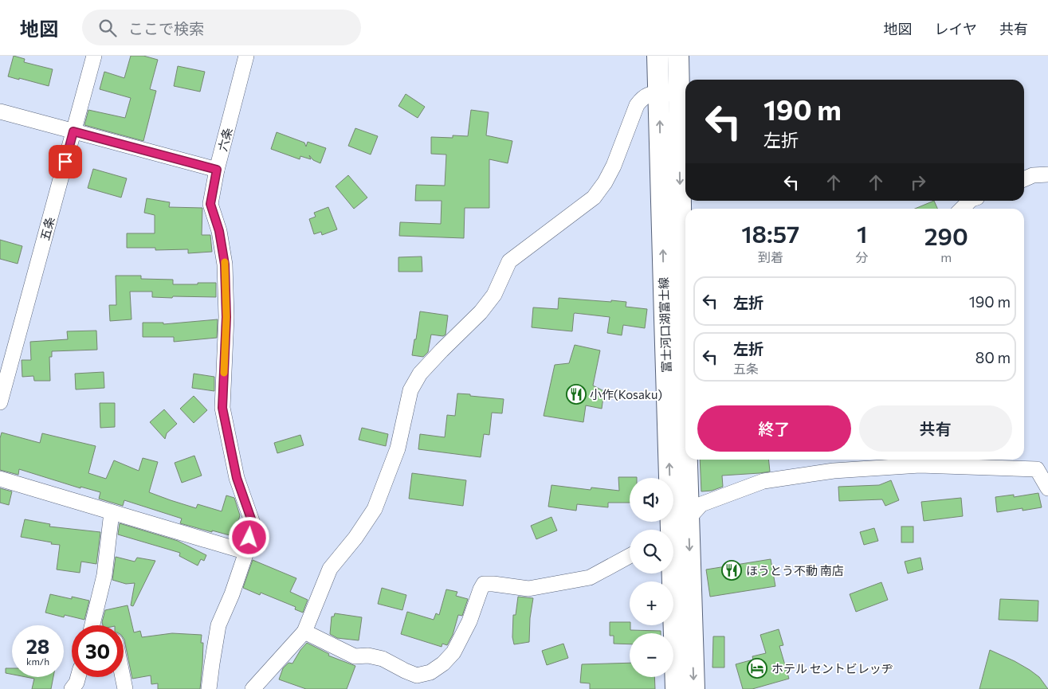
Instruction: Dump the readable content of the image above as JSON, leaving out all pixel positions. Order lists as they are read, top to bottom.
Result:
{
  "streets": {
    "main road": ["富士河口湖富士線"],
    "street": ["六条", "五条"]
  },
  "places": {
    "restaurant": ["小作(Kosaku)", "ほうとう不動 南店"],
    "hotel": ["ホテル セントビレッヂ"]
  },
  "page": {
    "header": "地図",
    "search": "ここで検索",
    "nav": ["地図", "レイヤ", "共有"],
    "turn": ["190 m", "左折"],
    "eta": [
      "18:57",
      "到着",
      "1",
      "分",
      "290",
      "m"
    ],
    "list": [
      {
        "name": "左折",
        "value": "190 m"
      },
      {
        "name": "左折",
        "note": "五条",
        "value": "80 m"
      }
    ],
    "buttons": ["終了", "共有"],
    "map_buttons": ["+", "−"],
    "speed": "28 km/h",
    "limit": "30"
  }
}
